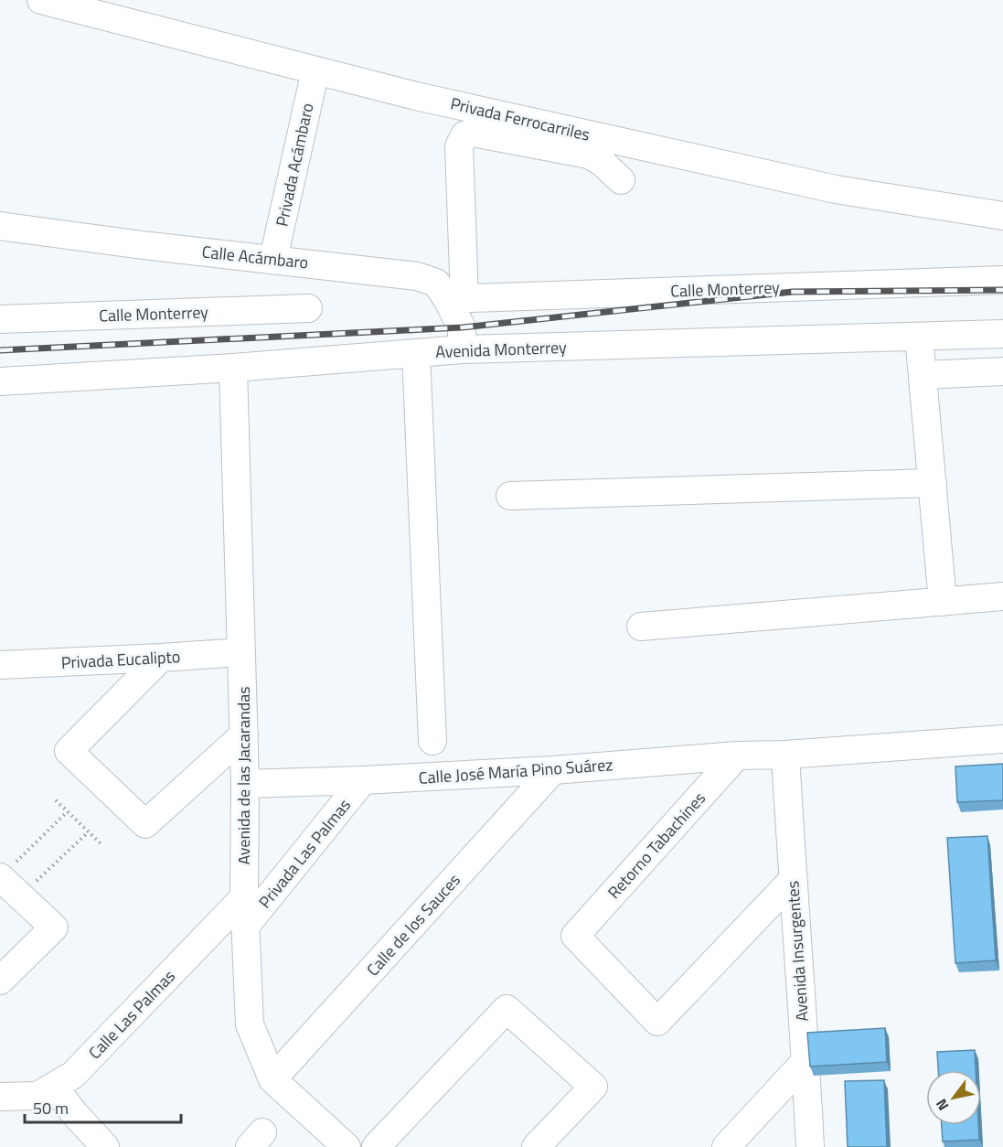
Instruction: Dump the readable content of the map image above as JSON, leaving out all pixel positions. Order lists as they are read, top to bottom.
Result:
{
  "streets": {
    "street": [
      "Privada Ferrocarriles",
      "Privada Acámbaro",
      "Calle Acámbaro",
      "Calle Monterrey",
      "Avenida Monterrey",
      "Privada Eucalipto",
      "Calle José María Pino Suárez",
      "Avenida de las Jacarandas",
      "Retorno Tabachines",
      "Privada Las Palmas",
      "Calle de los Sauces",
      "Avenida Insurgentes",
      "Calle Las Palmas"
    ]
  },
  "crossings": [
    ["Privada Ferrocarriles", "Privada Acámbaro"],
    ["Privada Acámbaro", "Calle Acámbaro"],
    ["Calle Acámbaro", "Calle Monterrey"],
    ["Calle Acámbaro", "Avenida Monterrey"],
    ["Avenida Monterrey", "Avenida de las Jacarandas"],
    ["Privada Eucalipto", "Avenida de las Jacarandas"],
    ["Calle José María Pino Suárez", "Avenida de las Jacarandas"],
    ["Calle José María Pino Suárez", "Retorno Tabachines"],
    ["Calle José María Pino Suárez", "Privada Las Palmas"],
    ["Calle José María Pino Suárez", "Calle de los Sauces"],
    ["Calle José María Pino Suárez", "Avenida Insurgentes"],
    ["Avenida de las Jacarandas", "Privada Las Palmas"],
    ["Avenida de las Jacarandas", "Calle de los Sauces"],
    ["Avenida de las Jacarandas", "Calle Las Palmas"],
    ["Retorno Tabachines", "Avenida Insurgentes"]
  ],
  "scale_bar": "50 m",
  "north": "bottom left"
}
